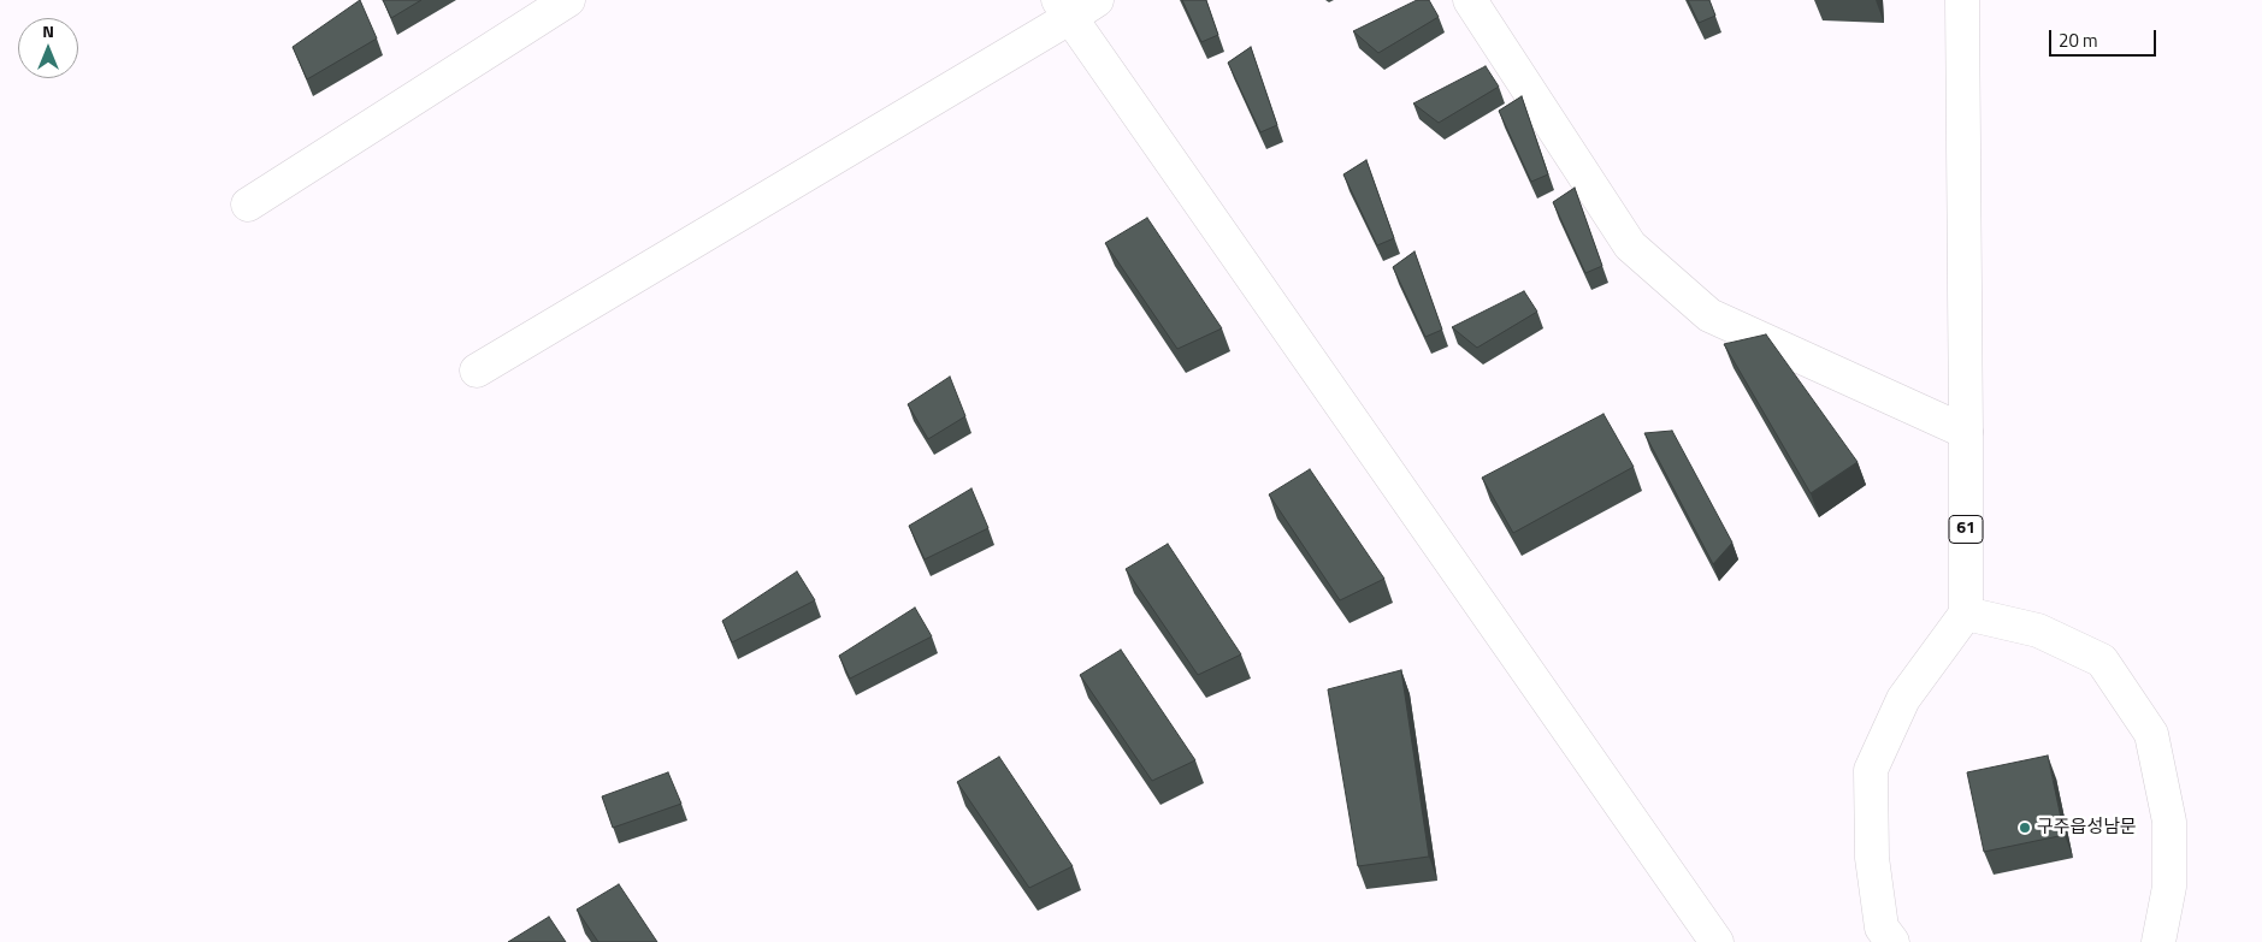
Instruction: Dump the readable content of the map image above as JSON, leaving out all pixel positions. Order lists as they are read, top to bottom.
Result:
{
  "streets": {
    "main road": ["61"]
  },
  "places": ["구주읍성남문"],
  "scale_bar": "20 m",
  "north": "top"
}
